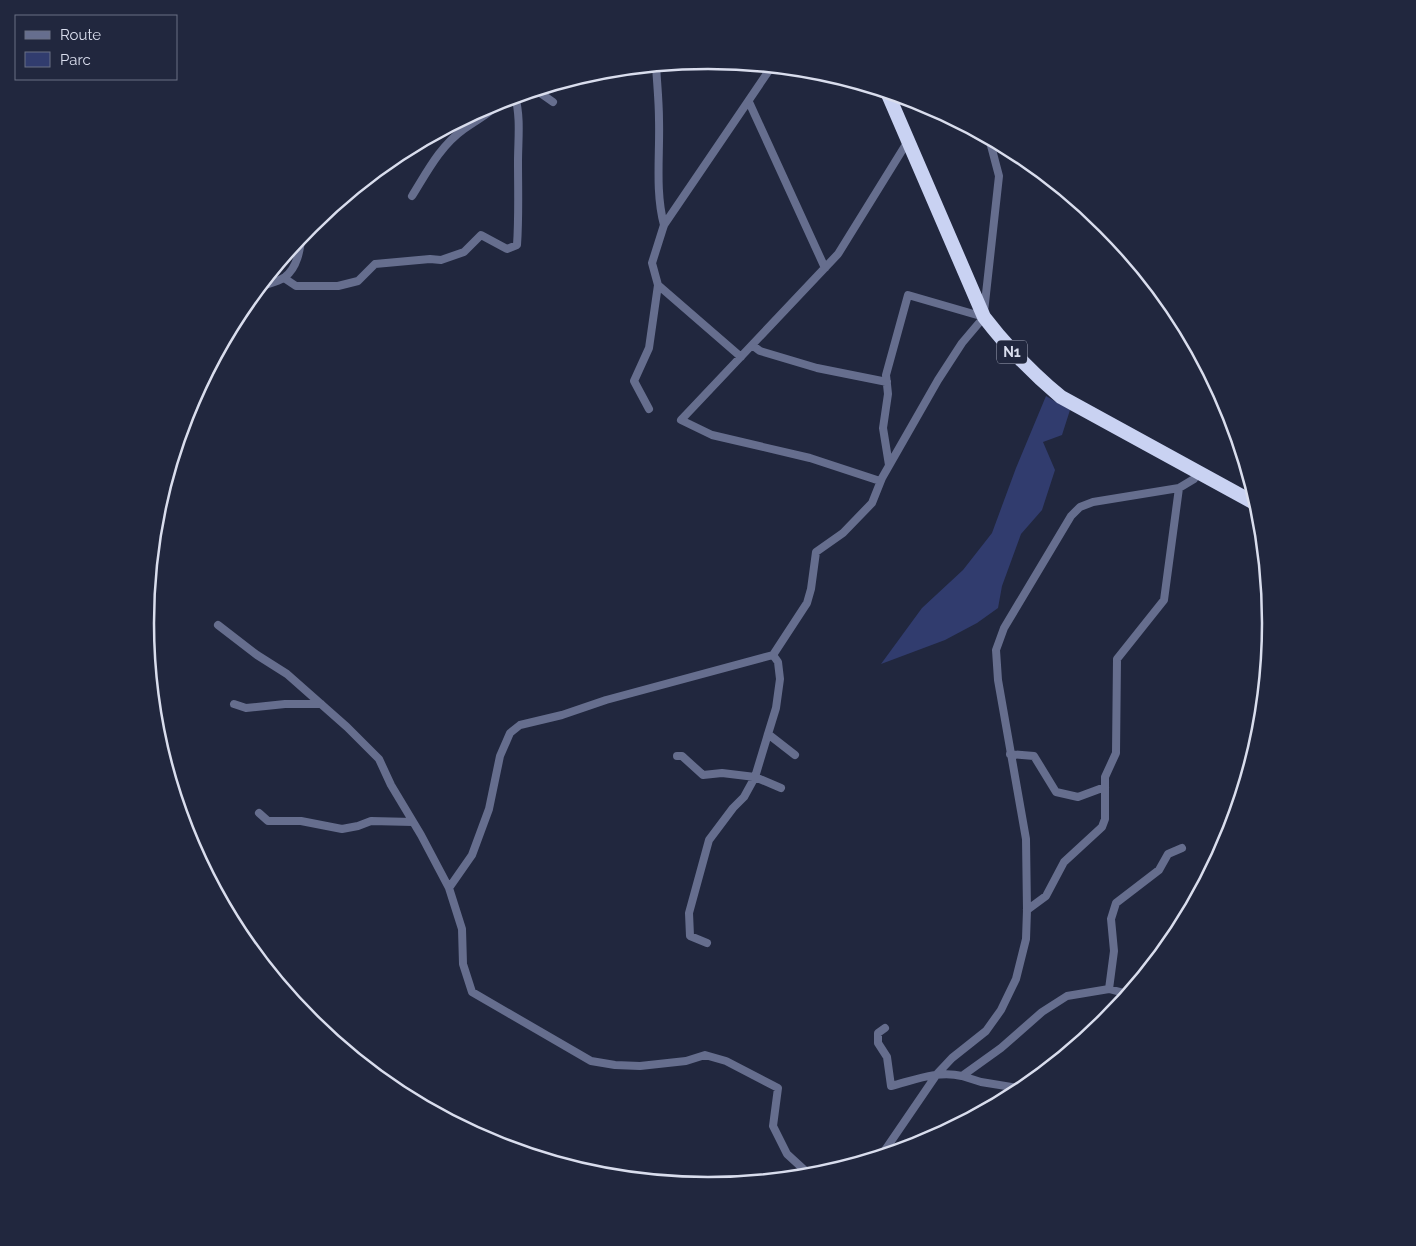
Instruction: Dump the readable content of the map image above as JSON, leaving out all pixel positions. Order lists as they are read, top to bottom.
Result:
{
  "streets": {
    "highway": ["N1"]
  },
  "legend": ["Route", "Parc"]
}
